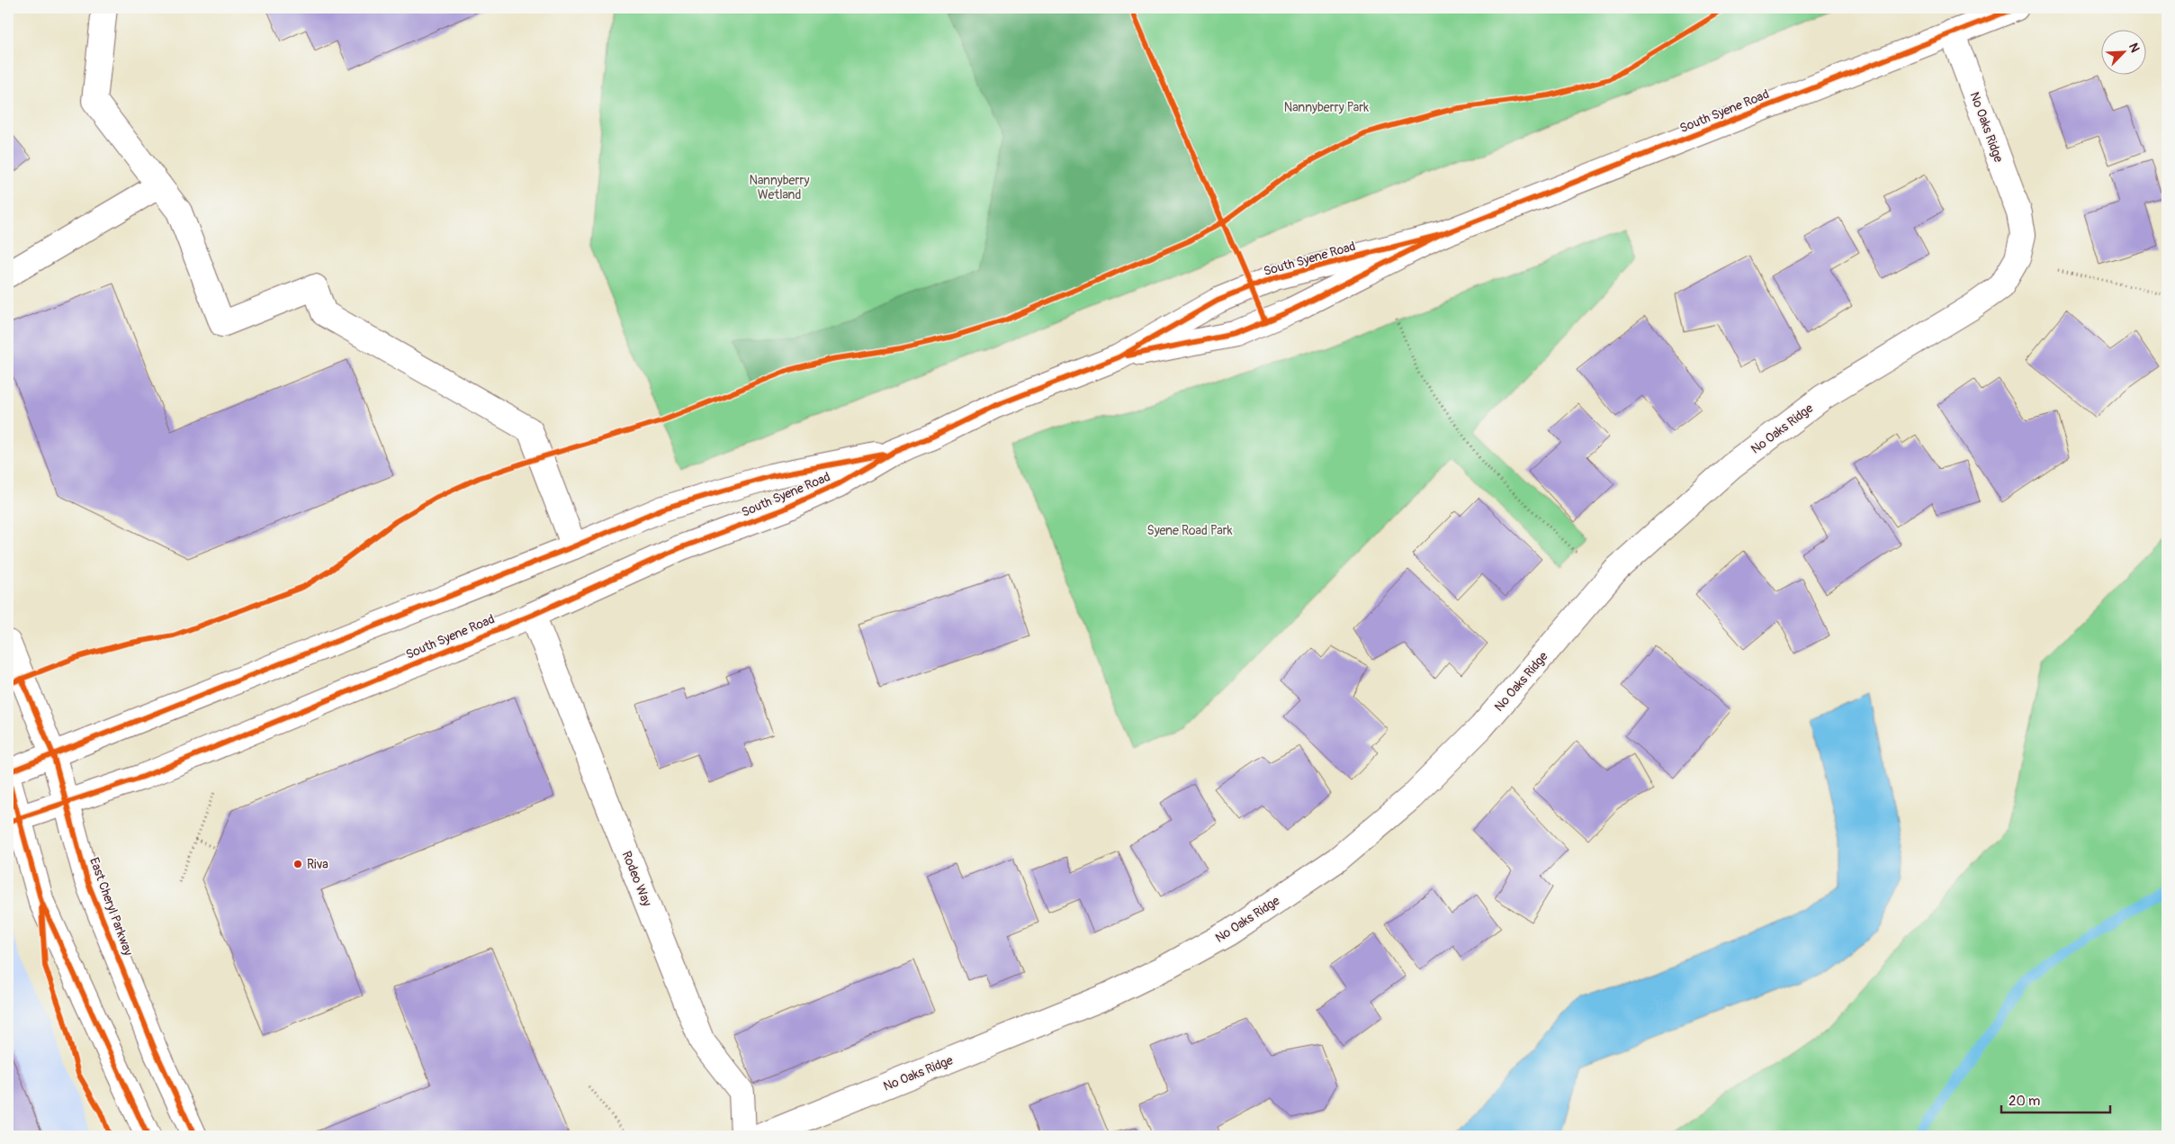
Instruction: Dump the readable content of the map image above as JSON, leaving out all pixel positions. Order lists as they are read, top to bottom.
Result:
{
  "streets": {
    "street": [
      "South Syene Road",
      "No Oaks Ridge",
      "Rodeo Way",
      "East Cheryl Parkway"
    ]
  },
  "crossings": [
    ["South Syene Road", "No Oaks Ridge"],
    ["South Syene Road", "Rodeo Way"],
    ["South Syene Road", "East Cheryl Parkway"]
  ],
  "parks": ["Nannyberry Park", "Nannyberry Wetland", "Syene Road Park"],
  "places": ["Riva"],
  "scale_bar": "20 m",
  "north": "top right"
}
